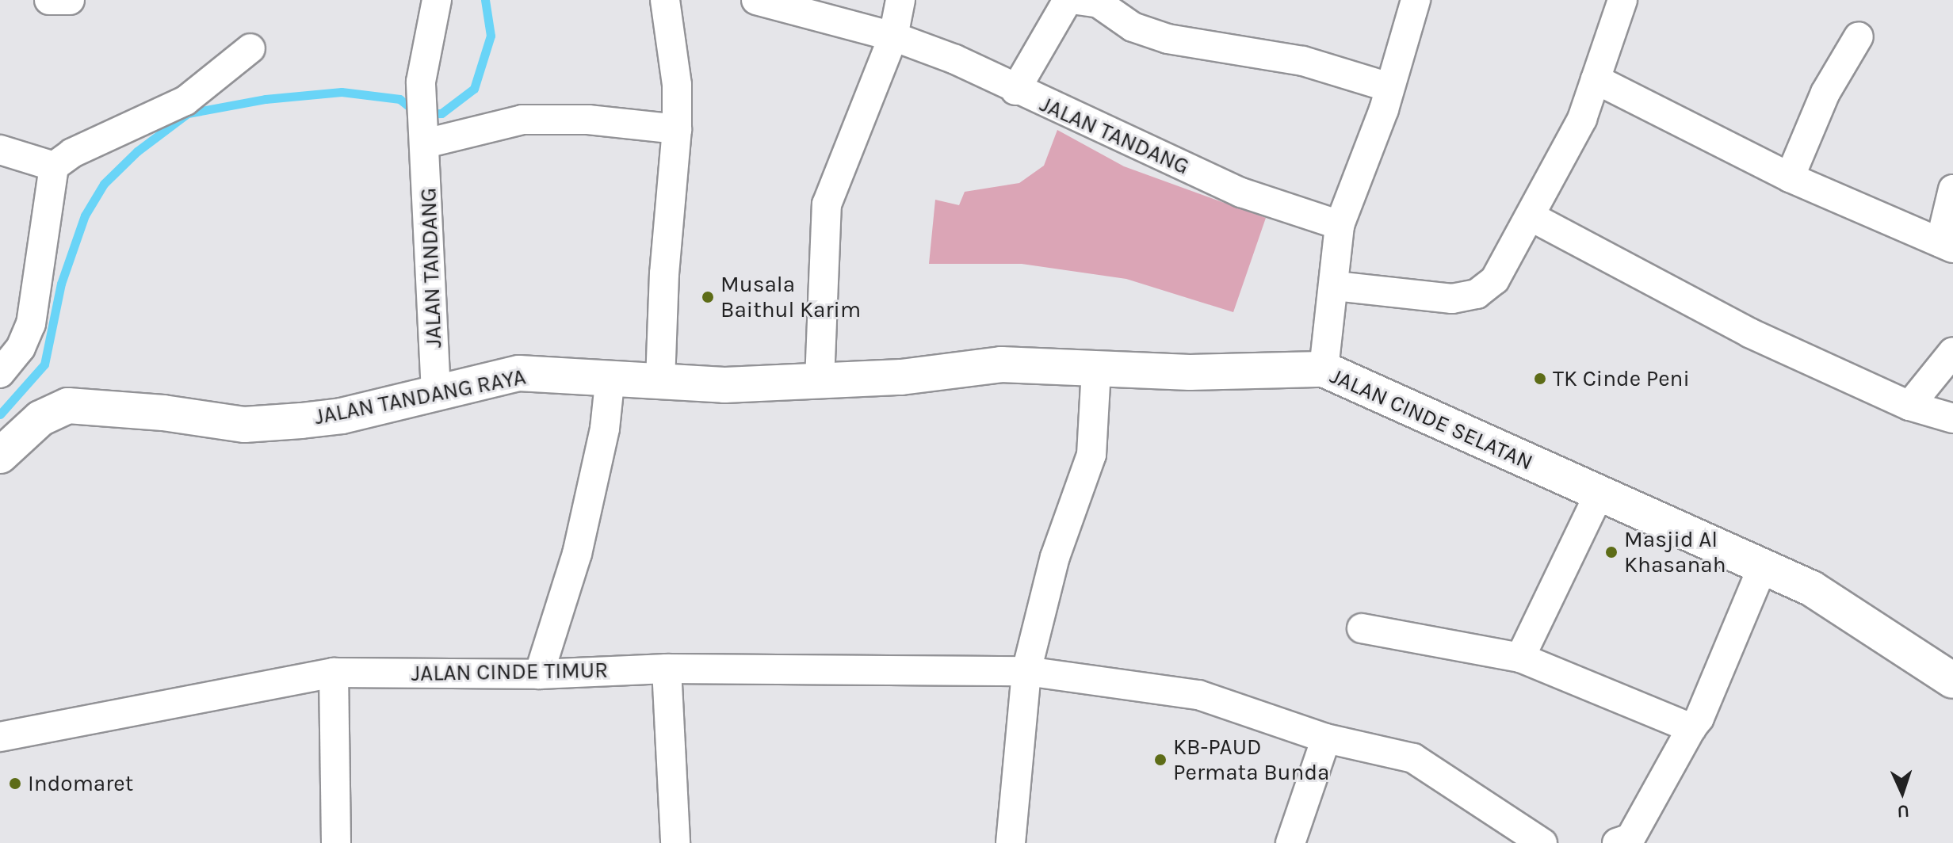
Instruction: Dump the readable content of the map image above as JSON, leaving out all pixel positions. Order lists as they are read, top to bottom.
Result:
{
  "streets": {
    "street": [
      "JALAN TANDANG",
      "JALAN TANDANG RAYA",
      "JALAN CINDE SELATAN",
      "JALAN CINDE TIMUR"
    ]
  },
  "crossings": [
    ["JALAN TANDANG", "JALAN TANDANG RAYA"],
    ["JALAN TANDANG RAYA", "JALAN CINDE SELATAN"]
  ],
  "places": [
    "Musala Baithul Karim",
    "TK Cinde Peni",
    "Masjid Al Khasanah",
    "KB-PAUD Permata Bunda",
    "Indomaret"
  ],
  "north": "bottom"
}
